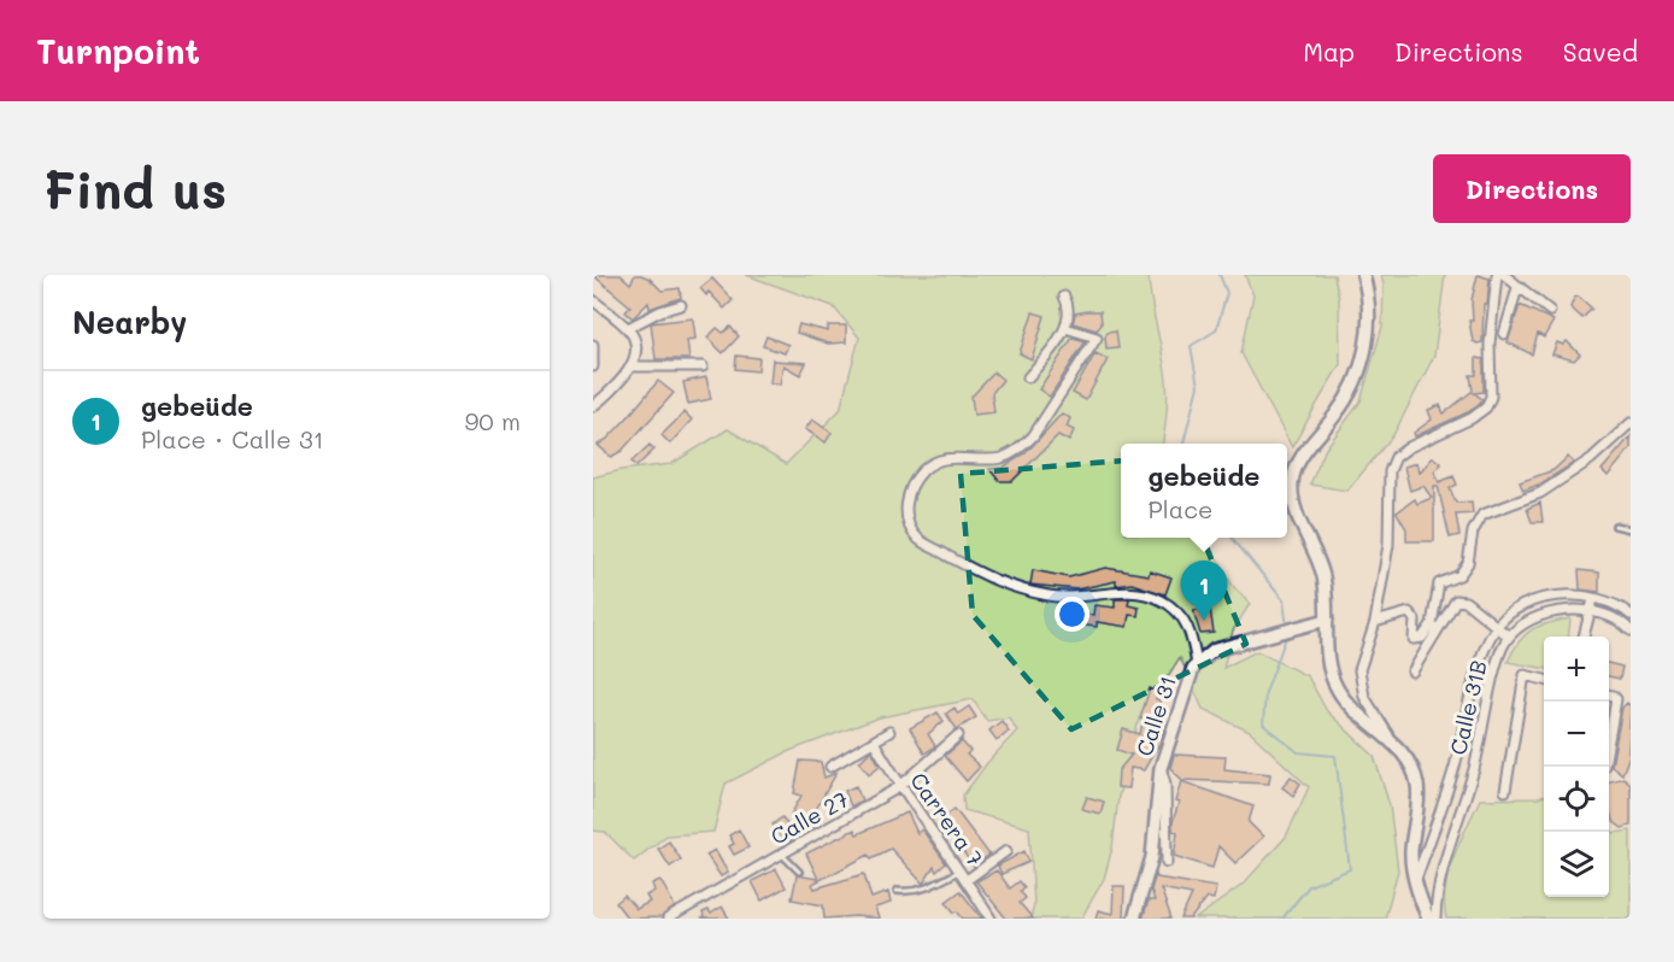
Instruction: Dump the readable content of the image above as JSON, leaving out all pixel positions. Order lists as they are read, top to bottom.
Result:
{
  "streets": {
    "main road": ["Calle 31"],
    "street": ["Calle 31B", "Calle 27", "Carrera 7"]
  },
  "crossings": [
    ["Calle 27", "Carrera 7"]
  ],
  "page": {
    "header": "Turnpoint",
    "nav": ["Map", "Directions", "Saved"],
    "buttons": "Directions",
    "title": "Find us",
    "heading": "Nearby",
    "list": [
      {
        "mark": "1",
        "name": "gebeüde",
        "note": "Place · Calle 31",
        "value": "90 m"
      }
    ],
    "popup": ["gebeüde", "Place"],
    "pins": "1",
    "map_buttons": ["+", "−"]
  }
}
